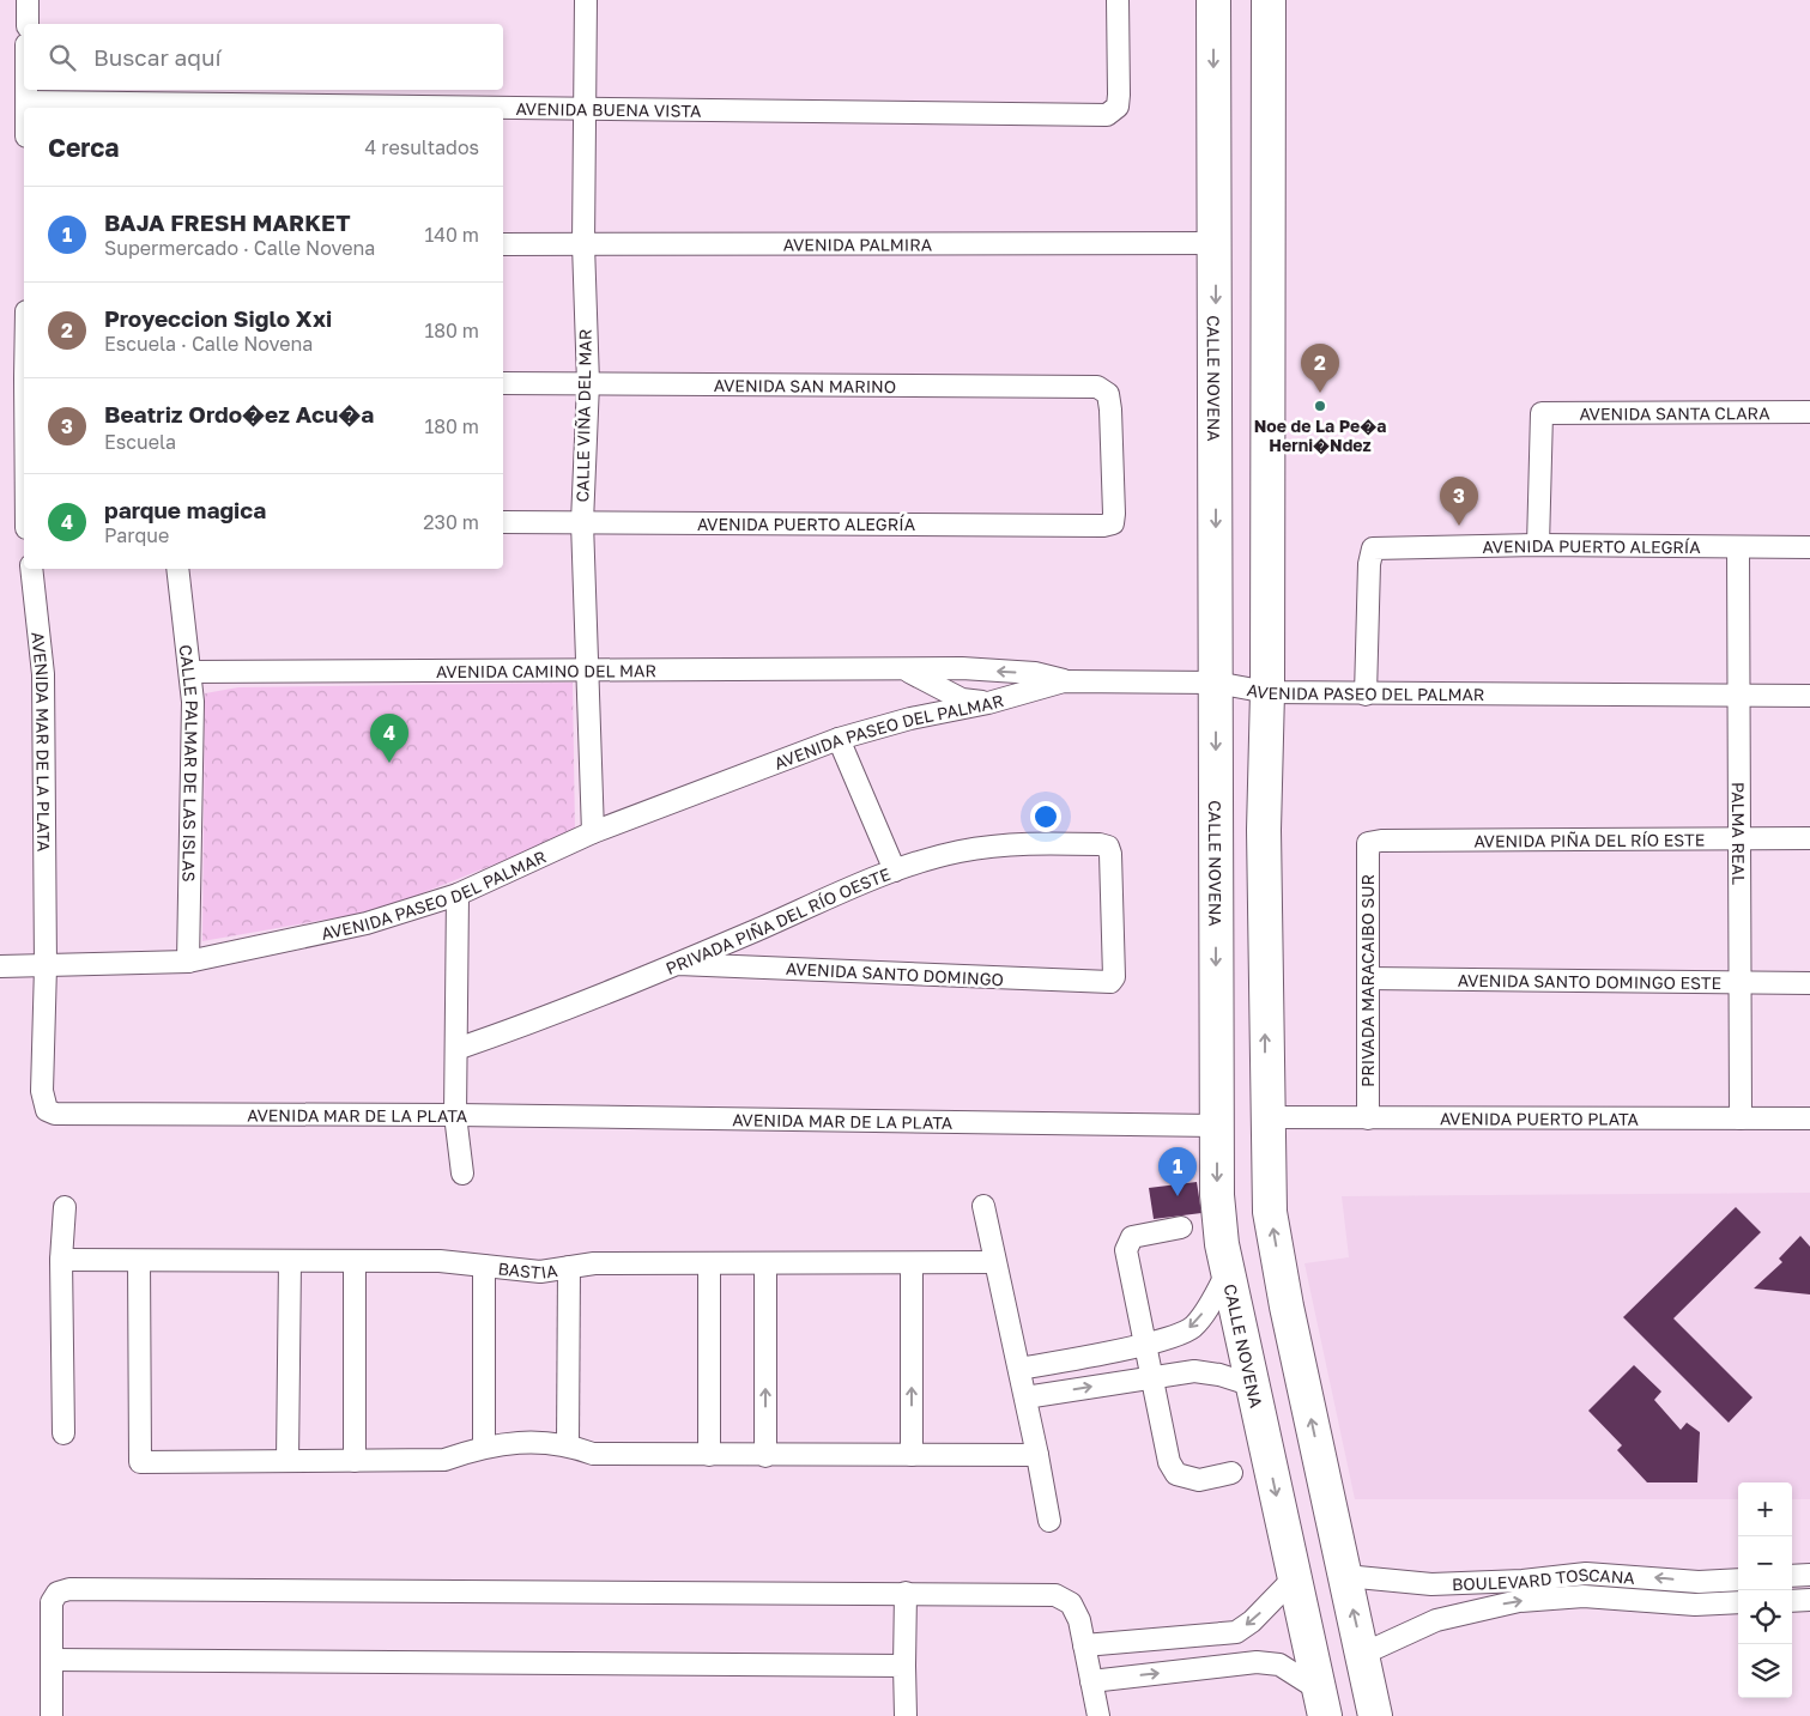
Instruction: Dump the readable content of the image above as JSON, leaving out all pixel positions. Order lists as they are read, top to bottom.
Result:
{
  "streets": {
    "main road": ["CALLE NOVENA"],
    "street": [
      "AVENIDA BUENA VISTA",
      "AVENIDA PALMIRA",
      "AVENIDA SAN MARINO",
      "AVENIDA SANTA CLARA",
      "CALLE VIÑA DEL MAR",
      "AVENIDA PUERTO ALEGRÍA",
      "AVENIDA CAMINO DEL MAR",
      "AVENIDA PASEO DEL PALMAR",
      "AVENIDA MAR DE LA PLATA",
      "CALLE PALMAR DE LAS ISLAS",
      "PALMA REAL",
      "AVENIDA PIÑA DEL RÍO ESTE",
      "PRIVADA PIÑA DEL RÍO OESTE",
      "AVENIDA SANTO DOMINGO",
      "PRIVADA MARACAIBO SUR",
      "AVENIDA SANTO DOMINGO ESTE",
      "AVENIDA PUERTO PLATA",
      "BASTIA",
      "BOULEVARD TOSCANA"
    ]
  },
  "crossings": [
    ["AVENIDA BUENA VISTA", "CALLE VIÑA DEL MAR"],
    ["AVENIDA PALMIRA", "CALLE NOVENA"],
    ["AVENIDA PALMIRA", "CALLE VIÑA DEL MAR"],
    ["CALLE NOVENA", "AVENIDA PASEO DEL PALMAR"],
    ["CALLE NOVENA", "AVENIDA MAR DE LA PLATA"],
    ["AVENIDA SAN MARINO", "CALLE VIÑA DEL MAR"],
    ["AVENIDA SAN MARINO", "AVENIDA PUERTO ALEGRÍA"],
    ["AVENIDA SANTA CLARA", "AVENIDA PUERTO ALEGRÍA"],
    ["CALLE VIÑA DEL MAR", "AVENIDA PUERTO ALEGRÍA"],
    ["CALLE VIÑA DEL MAR", "AVENIDA CAMINO DEL MAR"],
    ["CALLE VIÑA DEL MAR", "AVENIDA PASEO DEL PALMAR"],
    ["AVENIDA PUERTO ALEGRÍA", "AVENIDA PASEO DEL PALMAR"],
    ["AVENIDA PUERTO ALEGRÍA", "PALMA REAL"],
    ["AVENIDA CAMINO DEL MAR", "AVENIDA PASEO DEL PALMAR"],
    ["AVENIDA CAMINO DEL MAR", "CALLE PALMAR DE LAS ISLAS"],
    ["AVENIDA PASEO DEL PALMAR", "AVENIDA MAR DE LA PLATA"],
    ["AVENIDA PASEO DEL PALMAR", "CALLE PALMAR DE LAS ISLAS"],
    ["AVENIDA PASEO DEL PALMAR", "PALMA REAL"],
    ["PALMA REAL", "AVENIDA PIÑA DEL RÍO ESTE"],
    ["PALMA REAL", "AVENIDA SANTO DOMINGO ESTE"],
    ["PALMA REAL", "AVENIDA PUERTO PLATA"],
    ["AVENIDA PIÑA DEL RÍO ESTE", "PRIVADA MARACAIBO SUR"],
    ["PRIVADA PIÑA DEL RÍO OESTE", "AVENIDA SANTO DOMINGO"],
    ["PRIVADA MARACAIBO SUR", "AVENIDA SANTO DOMINGO ESTE"],
    ["PRIVADA MARACAIBO SUR", "AVENIDA PUERTO PLATA"]
  ],
  "places": ["Noe de La Pe�a Herni�Ndez"],
  "page": {
    "search": "Buscar aquí",
    "heading": ["Cerca", "4 resultados"],
    "list": [
      {
        "mark": "1",
        "name": "BAJA FRESH MARKET",
        "note": "Supermercado · Calle Novena",
        "value": "140 m"
      },
      {
        "mark": "2",
        "name": "Proyeccion Siglo Xxi",
        "note": "Escuela · Calle Novena",
        "value": "180 m"
      },
      {
        "mark": "3",
        "name": "Beatriz Ordo�ez Acu�a",
        "note": "Escuela",
        "value": "180 m"
      },
      {
        "mark": "4",
        "name": "parque magica",
        "note": "Parque",
        "value": "230 m"
      }
    ],
    "pins": [
      "2",
      "3",
      "4",
      "1"
    ],
    "map_buttons": ["+", "−"]
  }
}
